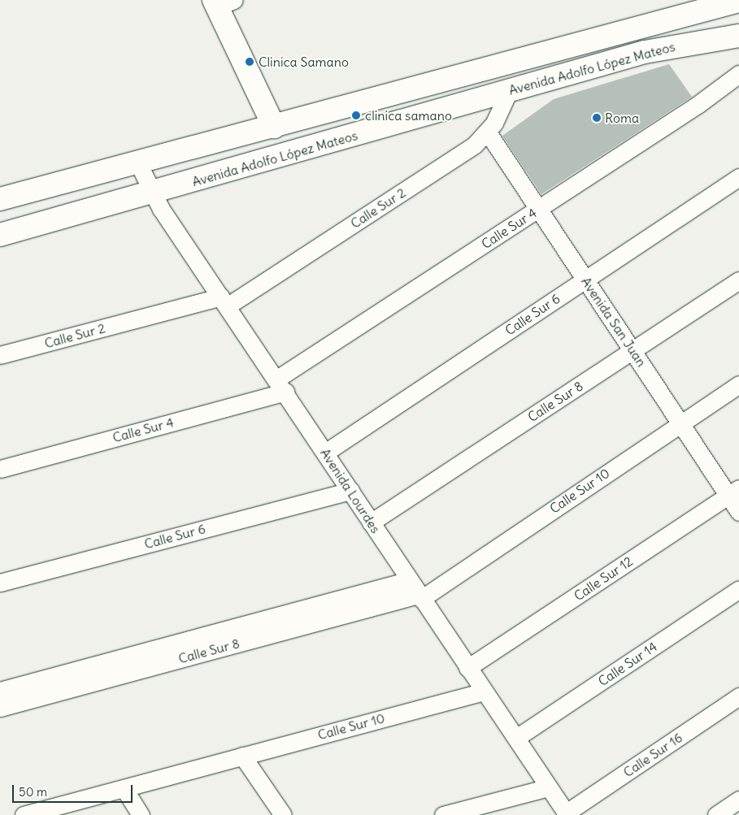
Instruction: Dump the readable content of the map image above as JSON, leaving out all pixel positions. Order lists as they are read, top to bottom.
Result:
{
  "streets": {
    "main road": ["Avenida Adolfo López Mateos"],
    "street": [
      "Calle Sur 2",
      "Calle Sur 4",
      "Calle Sur 6",
      "Avenida San Juan",
      "Calle Sur 8",
      "Avenida Lourdes",
      "Calle Sur 10",
      "Calle Sur 12",
      "Calle Sur 14",
      "Calle Sur 16"
    ]
  },
  "crossings": [
    ["Avenida Adolfo López Mateos", "Calle Sur 2"],
    ["Avenida Adolfo López Mateos", "Avenida Lourdes"],
    ["Calle Sur 2", "Avenida San Juan"],
    ["Calle Sur 2", "Avenida Lourdes"],
    ["Calle Sur 4", "Avenida San Juan"],
    ["Calle Sur 4", "Avenida Lourdes"],
    ["Calle Sur 6", "Avenida San Juan"],
    ["Calle Sur 6", "Avenida Lourdes"],
    ["Avenida San Juan", "Calle Sur 8"],
    ["Avenida San Juan", "Calle Sur 10"],
    ["Avenida San Juan", "Calle Sur 12"],
    ["Calle Sur 8", "Avenida Lourdes"],
    ["Calle Sur 8", "Calle Sur 10"],
    ["Avenida Lourdes", "Calle Sur 10"],
    ["Avenida Lourdes", "Calle Sur 12"],
    ["Avenida Lourdes", "Calle Sur 14"],
    ["Avenida Lourdes", "Calle Sur 16"]
  ],
  "places": ["Clinica Samano", "clinica samano", "Roma"],
  "scale_bar": "50 m"
}
